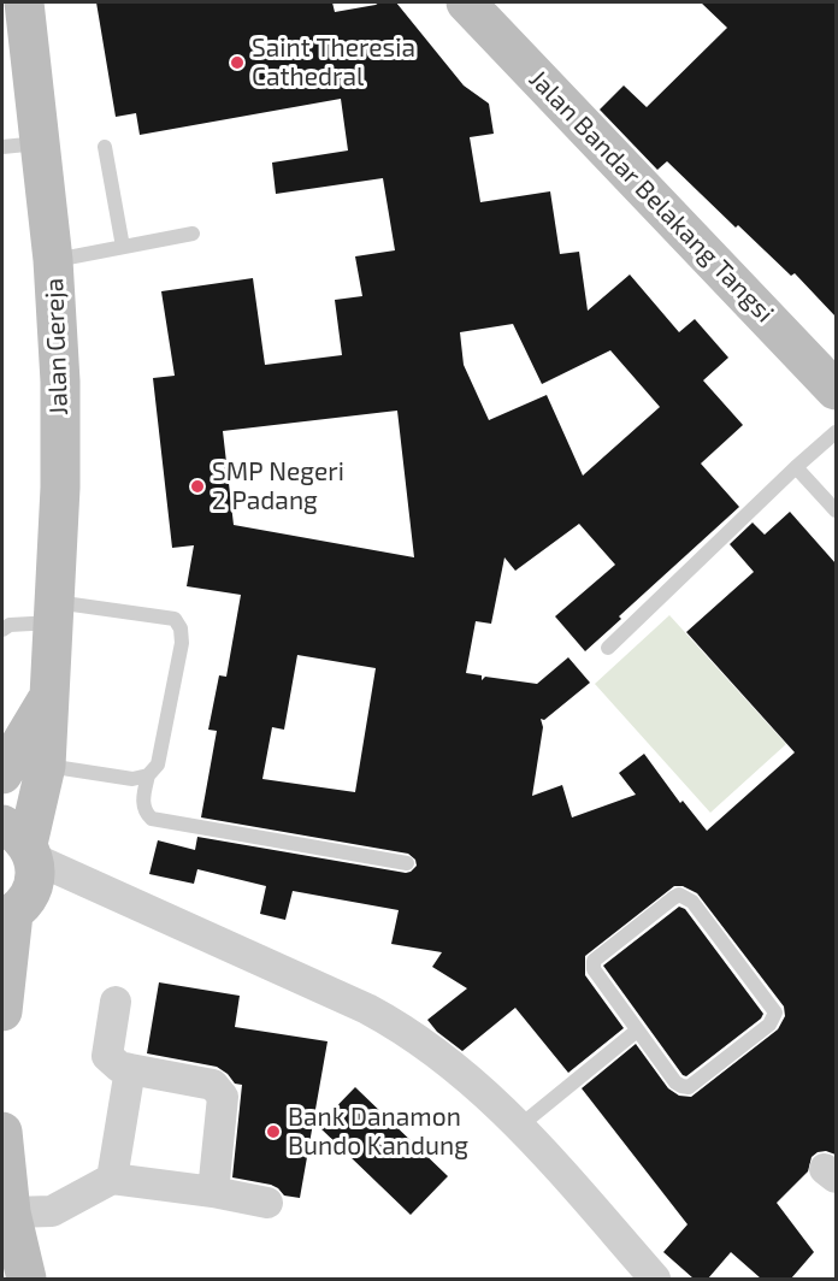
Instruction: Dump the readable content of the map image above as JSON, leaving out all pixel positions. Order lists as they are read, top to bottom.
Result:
{
  "streets": {
    "main road": ["Jalan Bandar Belakang Tangsi", "Jalan Gereja"]
  },
  "places": ["Saint Theresia Cathedral", "SMP Negeri 2 Padang", "Bank Danamon Bundo Kandung"]
}
